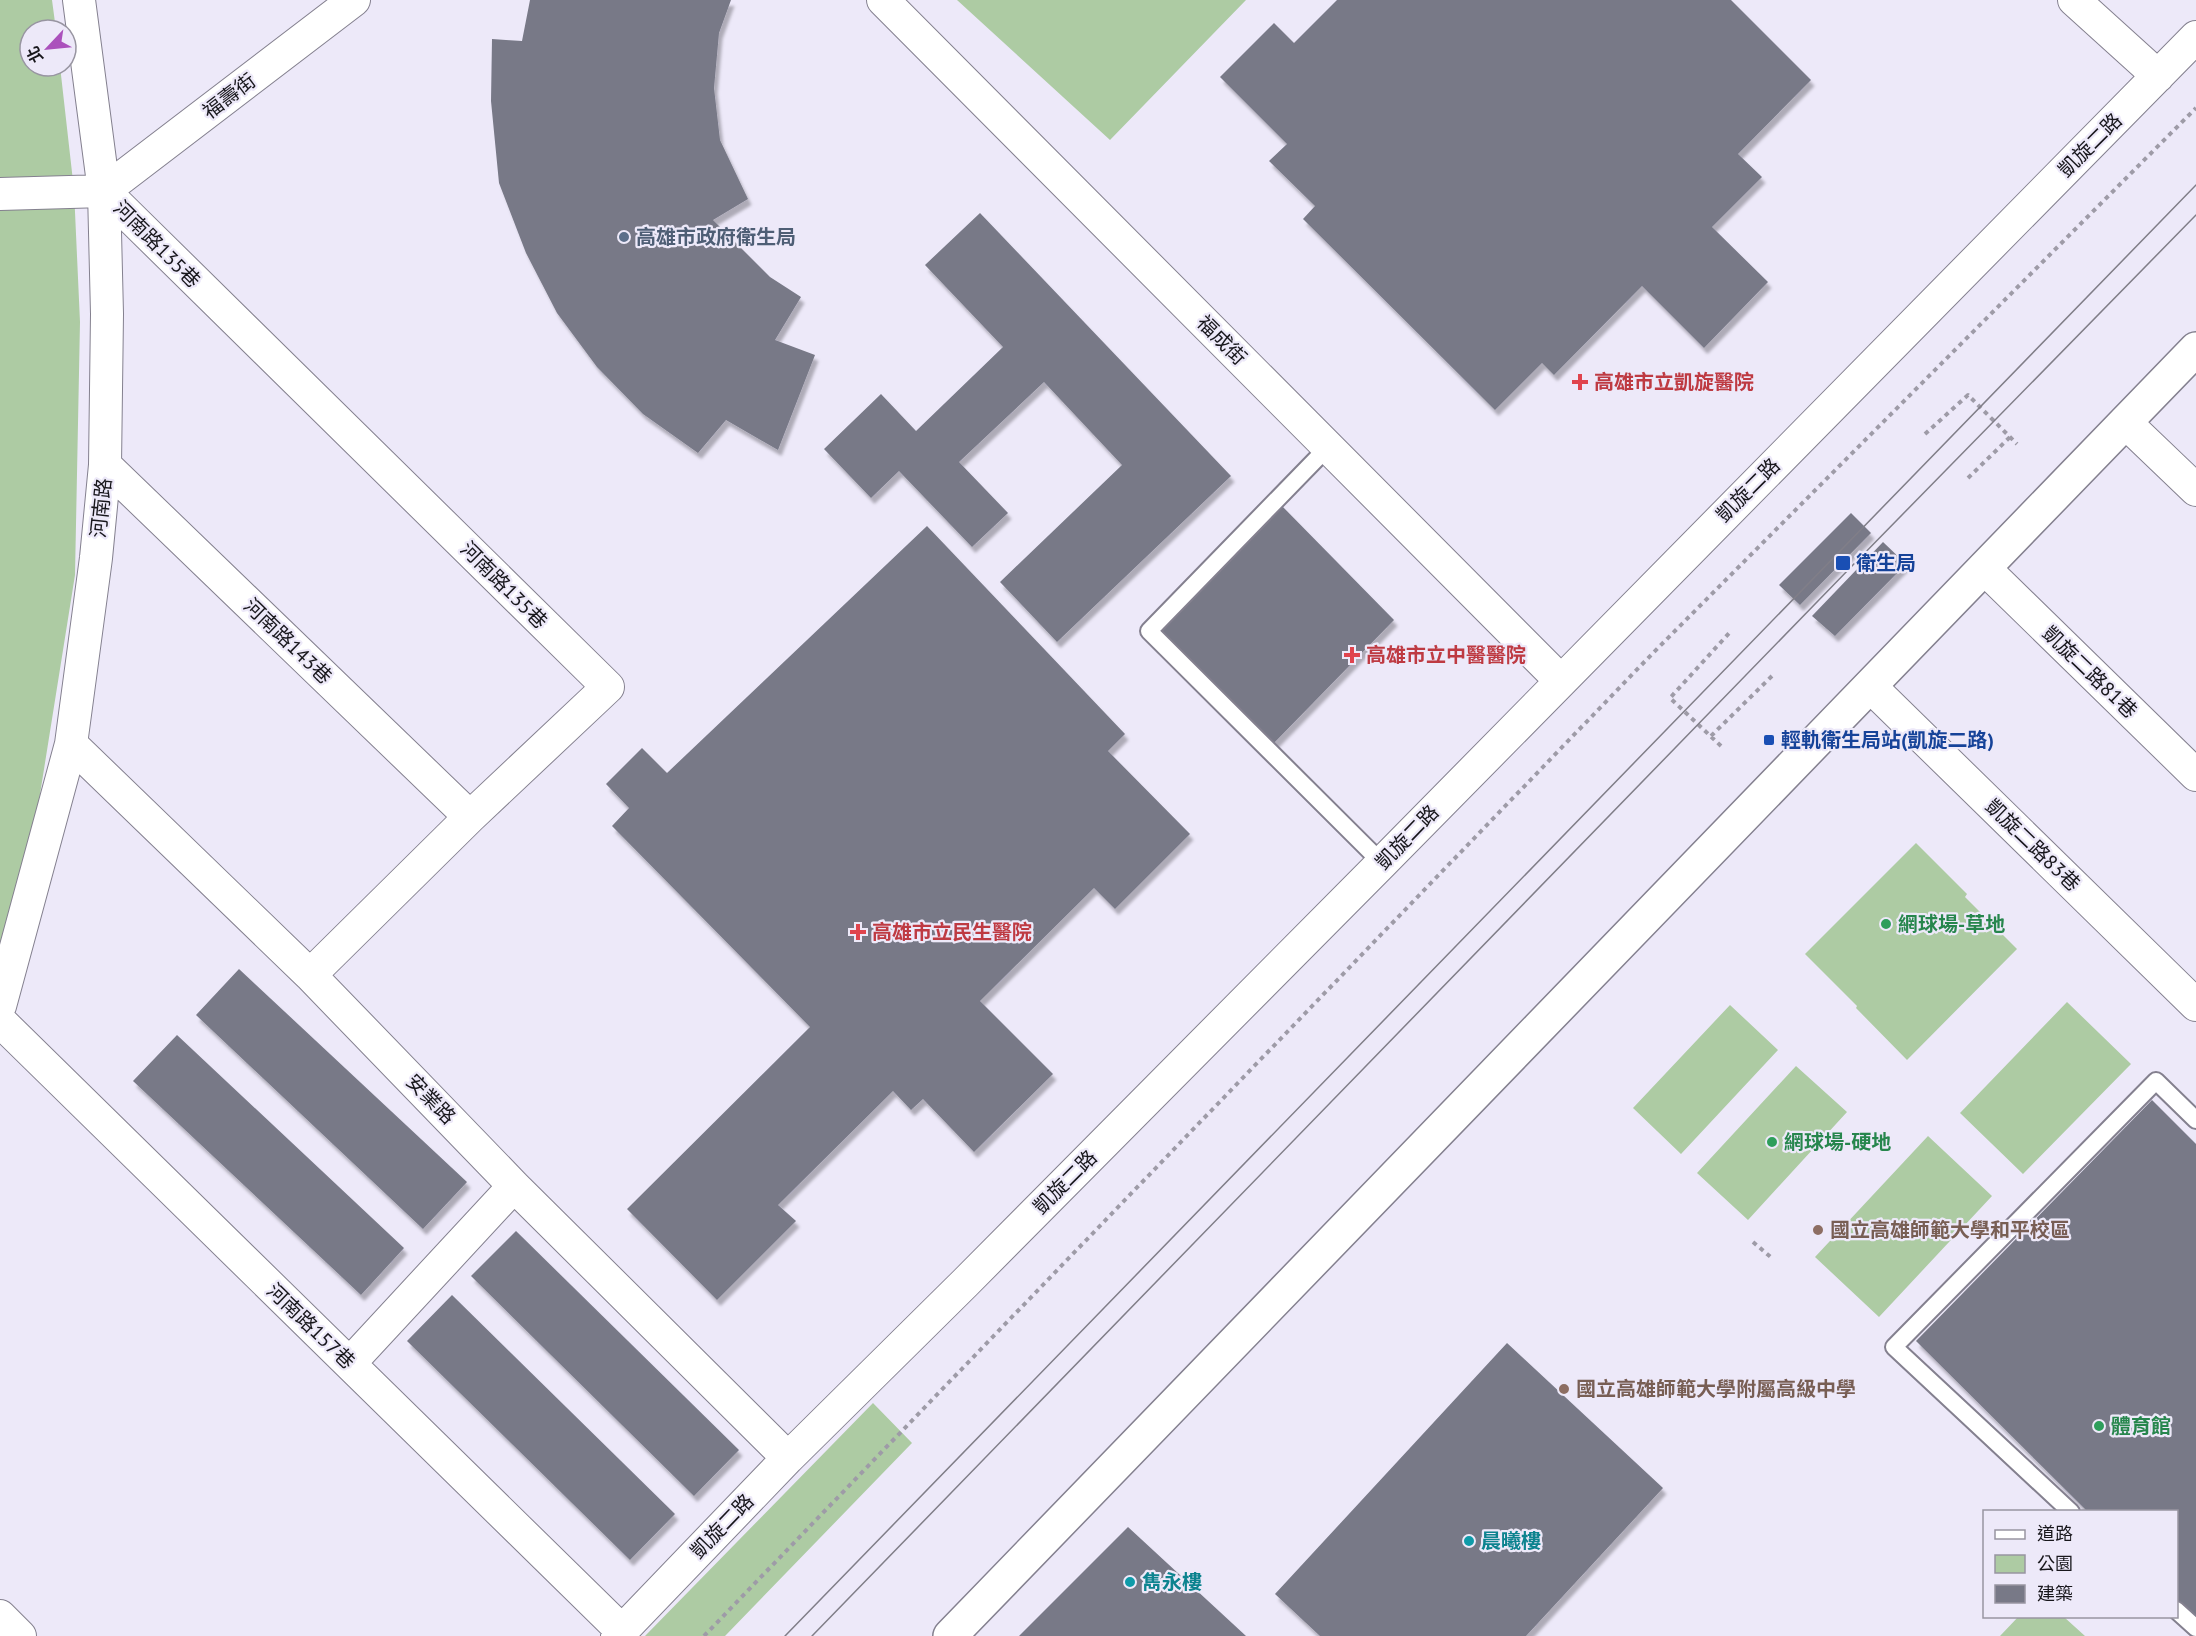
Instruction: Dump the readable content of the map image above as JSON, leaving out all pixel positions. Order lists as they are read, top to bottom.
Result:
{
  "streets": {
    "street": [
      "福壽街",
      "凱旋二路",
      "河南路135巷",
      "福成街",
      "河南路",
      "河南路143巷",
      "凱旋二路81巷",
      "凱旋二路83巷",
      "安業路",
      "河南路157巷"
    ]
  },
  "crossings": [
    ["福壽街", "河南路135巷"],
    ["福壽街", "河南路"],
    ["凱旋二路", "福成街"],
    ["凱旋二路", "安業路"],
    ["凱旋二路", "河南路157巷"],
    ["河南路135巷", "河南路"],
    ["河南路135巷", "河南路143巷"],
    ["河南路135巷", "安業路"],
    ["河南路", "河南路143巷"],
    ["河南路", "安業路"]
  ],
  "places": {
    "other": [
      "高雄市政府衛生局",
      "網球場-草地",
      "網球場-硬地",
      "國立高雄師範大學和平校區",
      "國立高雄師範大學附屬高級中學",
      "體育館",
      "晨曦樓",
      "雋永樓"
    ],
    "health": ["高雄市立凱旋醫院", "高雄市立中醫醫院", "高雄市立民生醫院"],
    "transit": ["衛生局", "輕軌衛生局站(凱旋二路)"]
  },
  "legend": ["道路", "公園", "建築"],
  "north": "bottom left"
}
